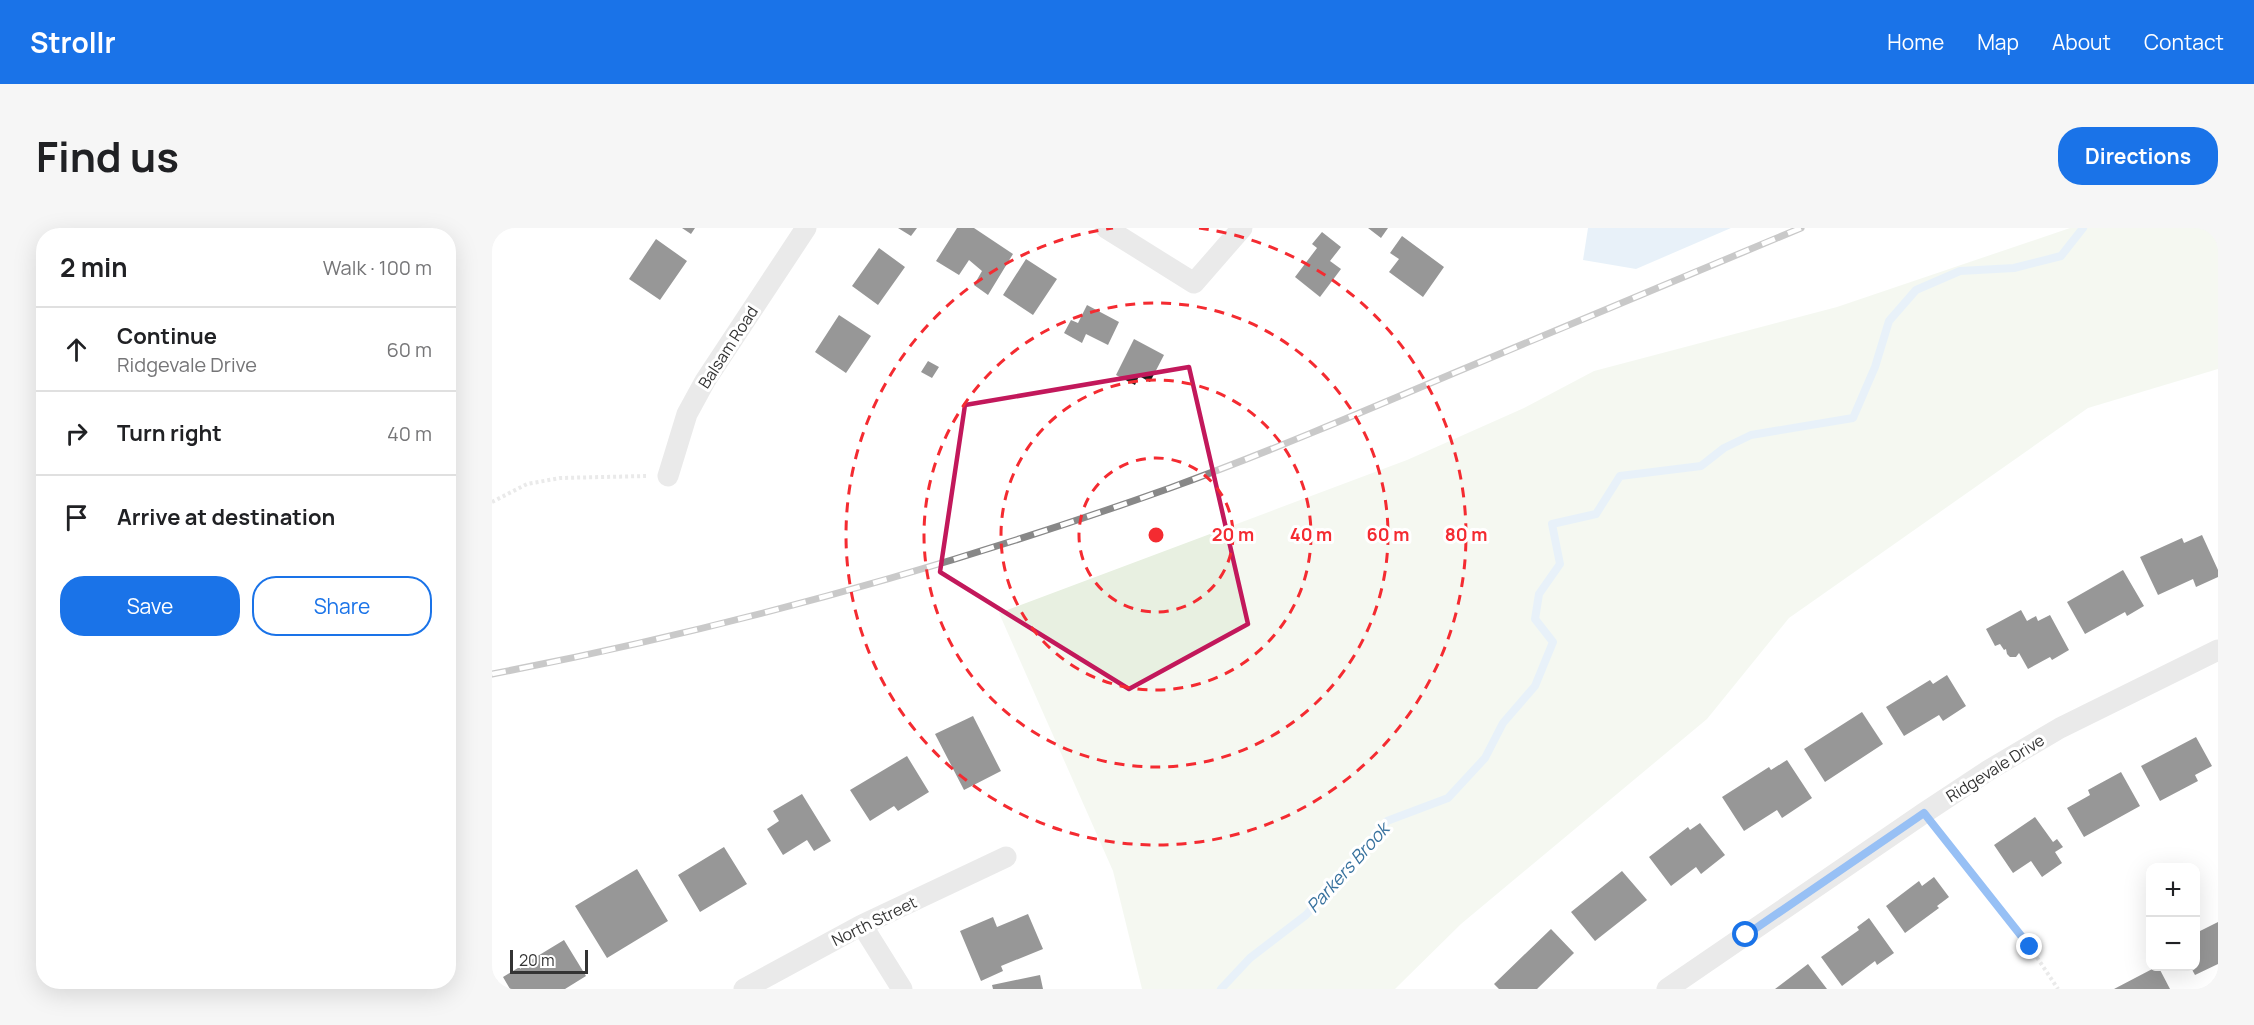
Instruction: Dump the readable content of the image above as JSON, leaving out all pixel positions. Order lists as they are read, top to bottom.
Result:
{
  "streets": {
    "street": ["Balsam Road", "Ridgevale Drive", "North Street"]
  },
  "water": ["Parkers Brook"],
  "scale_bar": "20 m",
  "page": {
    "header": "Strollr",
    "nav": [
      "Home",
      "Map",
      "About",
      "Contact"
    ],
    "title": "Find us",
    "buttons": [
      "Directions",
      ["Save", "Share"]
    ],
    "heading": ["2 min", "Walk · 100 m"],
    "list": [
      ["Continue", "Ridgevale Drive", "60 m"],
      ["Turn right", "40 m"],
      "Arrive at destination"
    ],
    "map_buttons": ["+", "−"],
    "scale": "20 m"
  },
  "rings": [
    "20 m",
    "40 m",
    "60 m",
    "80 m"
  ]
}
